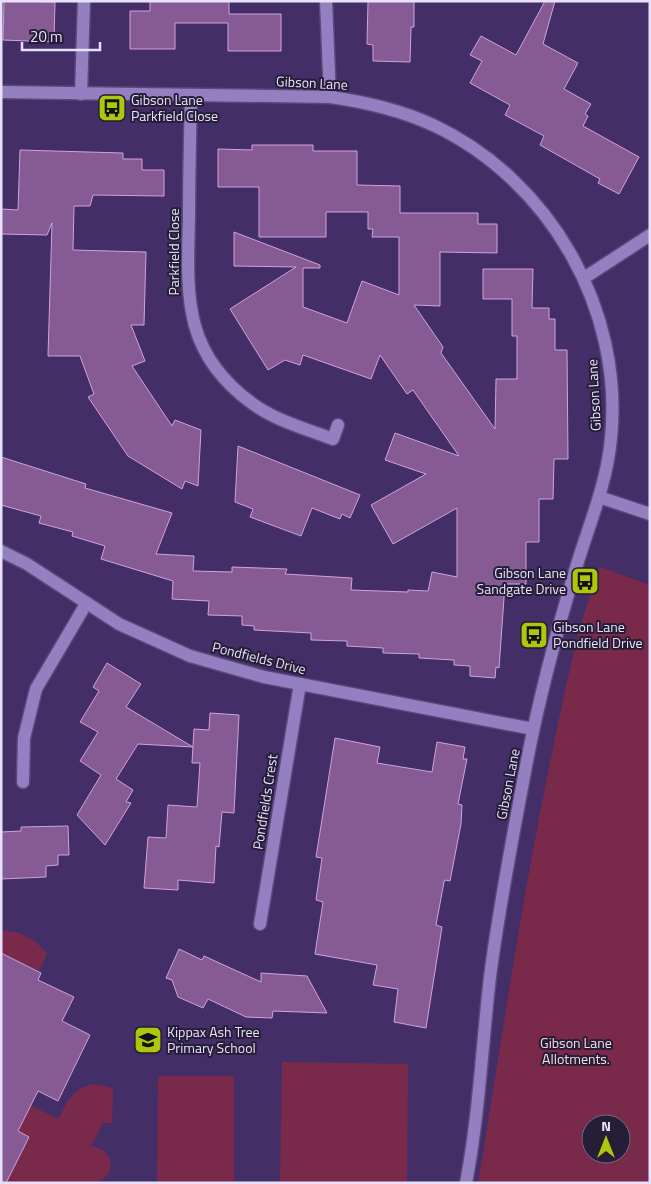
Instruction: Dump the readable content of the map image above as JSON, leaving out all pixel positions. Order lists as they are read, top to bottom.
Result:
{
  "streets": {
    "street": [
      "Gibson Lane",
      "Parkfield Close",
      "Pondfields Drive",
      "Pondfields Crest"
    ]
  },
  "crossings": [
    ["Gibson Lane", "Parkfield Close"],
    ["Gibson Lane", "Pondfields Drive"],
    ["Pondfields Drive", "Pondfields Crest"]
  ],
  "parks": ["Gibson Lane Allotments."],
  "places": {
    "bus stop": ["Gibson Lane Parkfield Close", "Gibson Lane Sandgate Drive", "Gibson Lane Pondfield Drive"],
    "school or university": ["Kippax Ash Tree Primary School"]
  },
  "scale_bar": "20 m",
  "north": "top"
}
